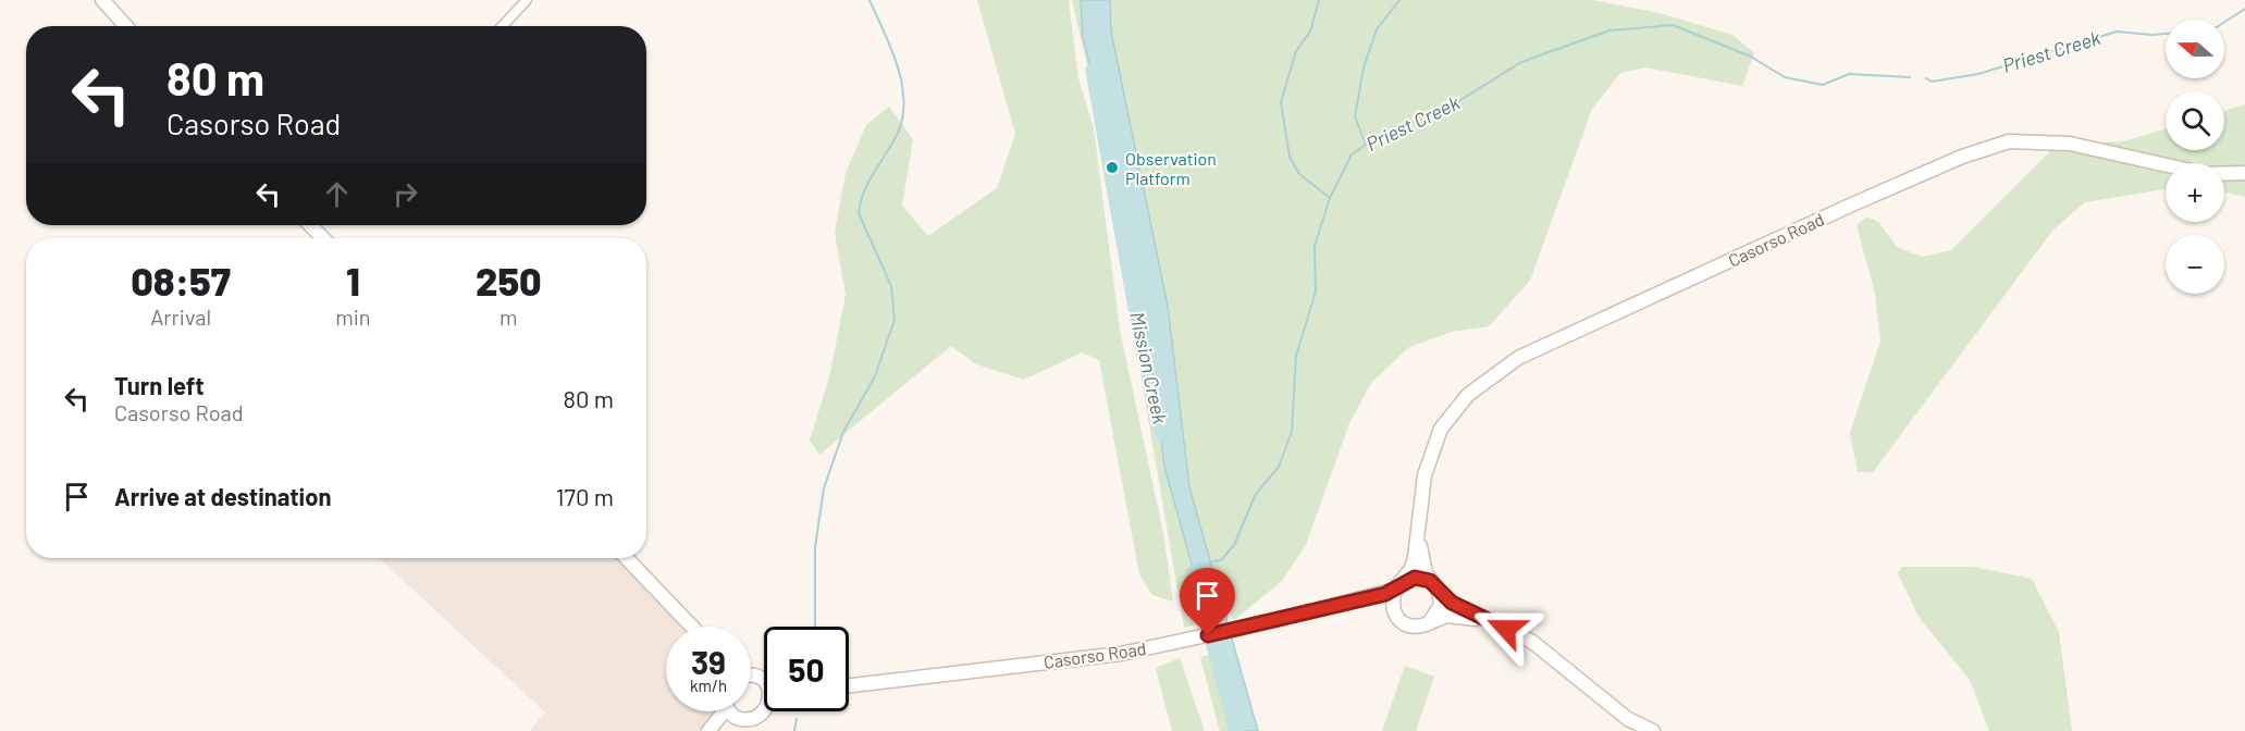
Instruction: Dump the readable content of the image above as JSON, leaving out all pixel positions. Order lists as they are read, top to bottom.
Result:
{
  "streets": {
    "main road": ["Casorso Road"]
  },
  "water": ["Priest Creek", "Mission Creek"],
  "places": ["Observation Platform"],
  "north": "left",
  "page": {
    "map_buttons": ["+", "−"],
    "turn": ["80 m", "Casorso Road"],
    "eta": [
      "08:57",
      "Arrival",
      "1",
      "min",
      "250",
      "m"
    ],
    "list": [
      {
        "name": "Turn left",
        "note": "Casorso Road",
        "value": "80 m"
      },
      {
        "name": "Arrive at destination",
        "value": "170 m"
      }
    ],
    "speed": "39 km/h",
    "limit": "50"
  }
}
